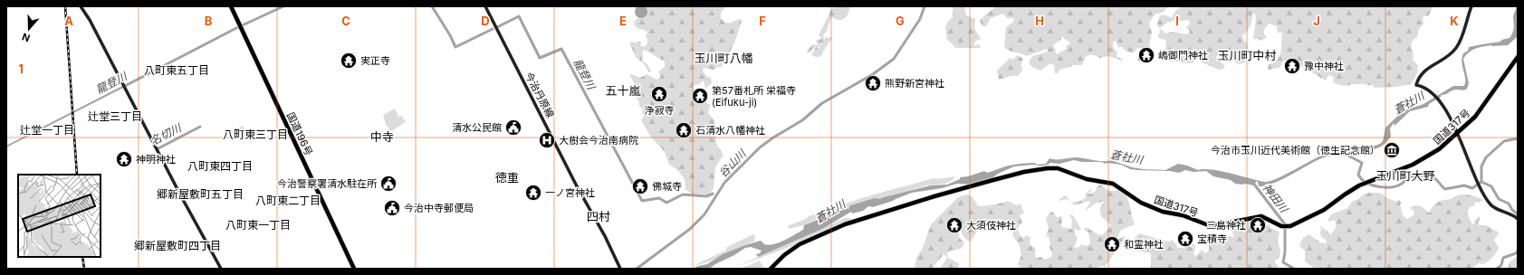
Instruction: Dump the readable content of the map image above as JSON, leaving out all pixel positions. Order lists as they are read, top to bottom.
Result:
{
  "streets": {
    "highway": ["国道317号", "国道196号"],
    "main road": ["今治丹原線"]
  },
  "districts": [
    "玉川町中村",
    "玉川町八幡",
    "八町東五丁目",
    "五十嵐",
    "辻堂三丁目",
    "辻堂一丁目",
    "八町東三丁目",
    "中寺",
    "八町東四丁目",
    "玉川町大野",
    "徳重",
    "郷新屋敷町五丁目",
    "八町東二丁目",
    "四村",
    "八町東一丁目",
    "郷新屋敷町四丁目"
  ],
  "water": [
    "龍登川",
    "蒼社川",
    "名切川",
    "谷山川",
    "神田川"
  ],
  "places": {
    "temple": [
      "嶋御門神社",
      "実正寺",
      "豫中神社",
      "熊野新宮神社",
      "浄寂寺",
      "第57番札所 栄福寺 (Eifuku-ji)",
      "石清水八幡神社",
      "神明神社",
      "佛城寺",
      "一ノ宮神社",
      "大須伎神社",
      "三島神社",
      "宝積寺",
      "和霊神社"
    ],
    "public building": ["清水公民館", "今治警察署清水駐在所", "今治中寺郵便局"],
    "hospital": ["大樹会今治南病院"],
    "museum": ["今治市玉川近代美術館（徳生記念館）"]
  },
  "north": "bottom",
  "grid": {
    "columns": [
      "A",
      "B",
      "C",
      "D",
      "E",
      "F",
      "G",
      "H",
      "I",
      "J",
      "K"
    ],
    "rows": ["1"]
  }
}
